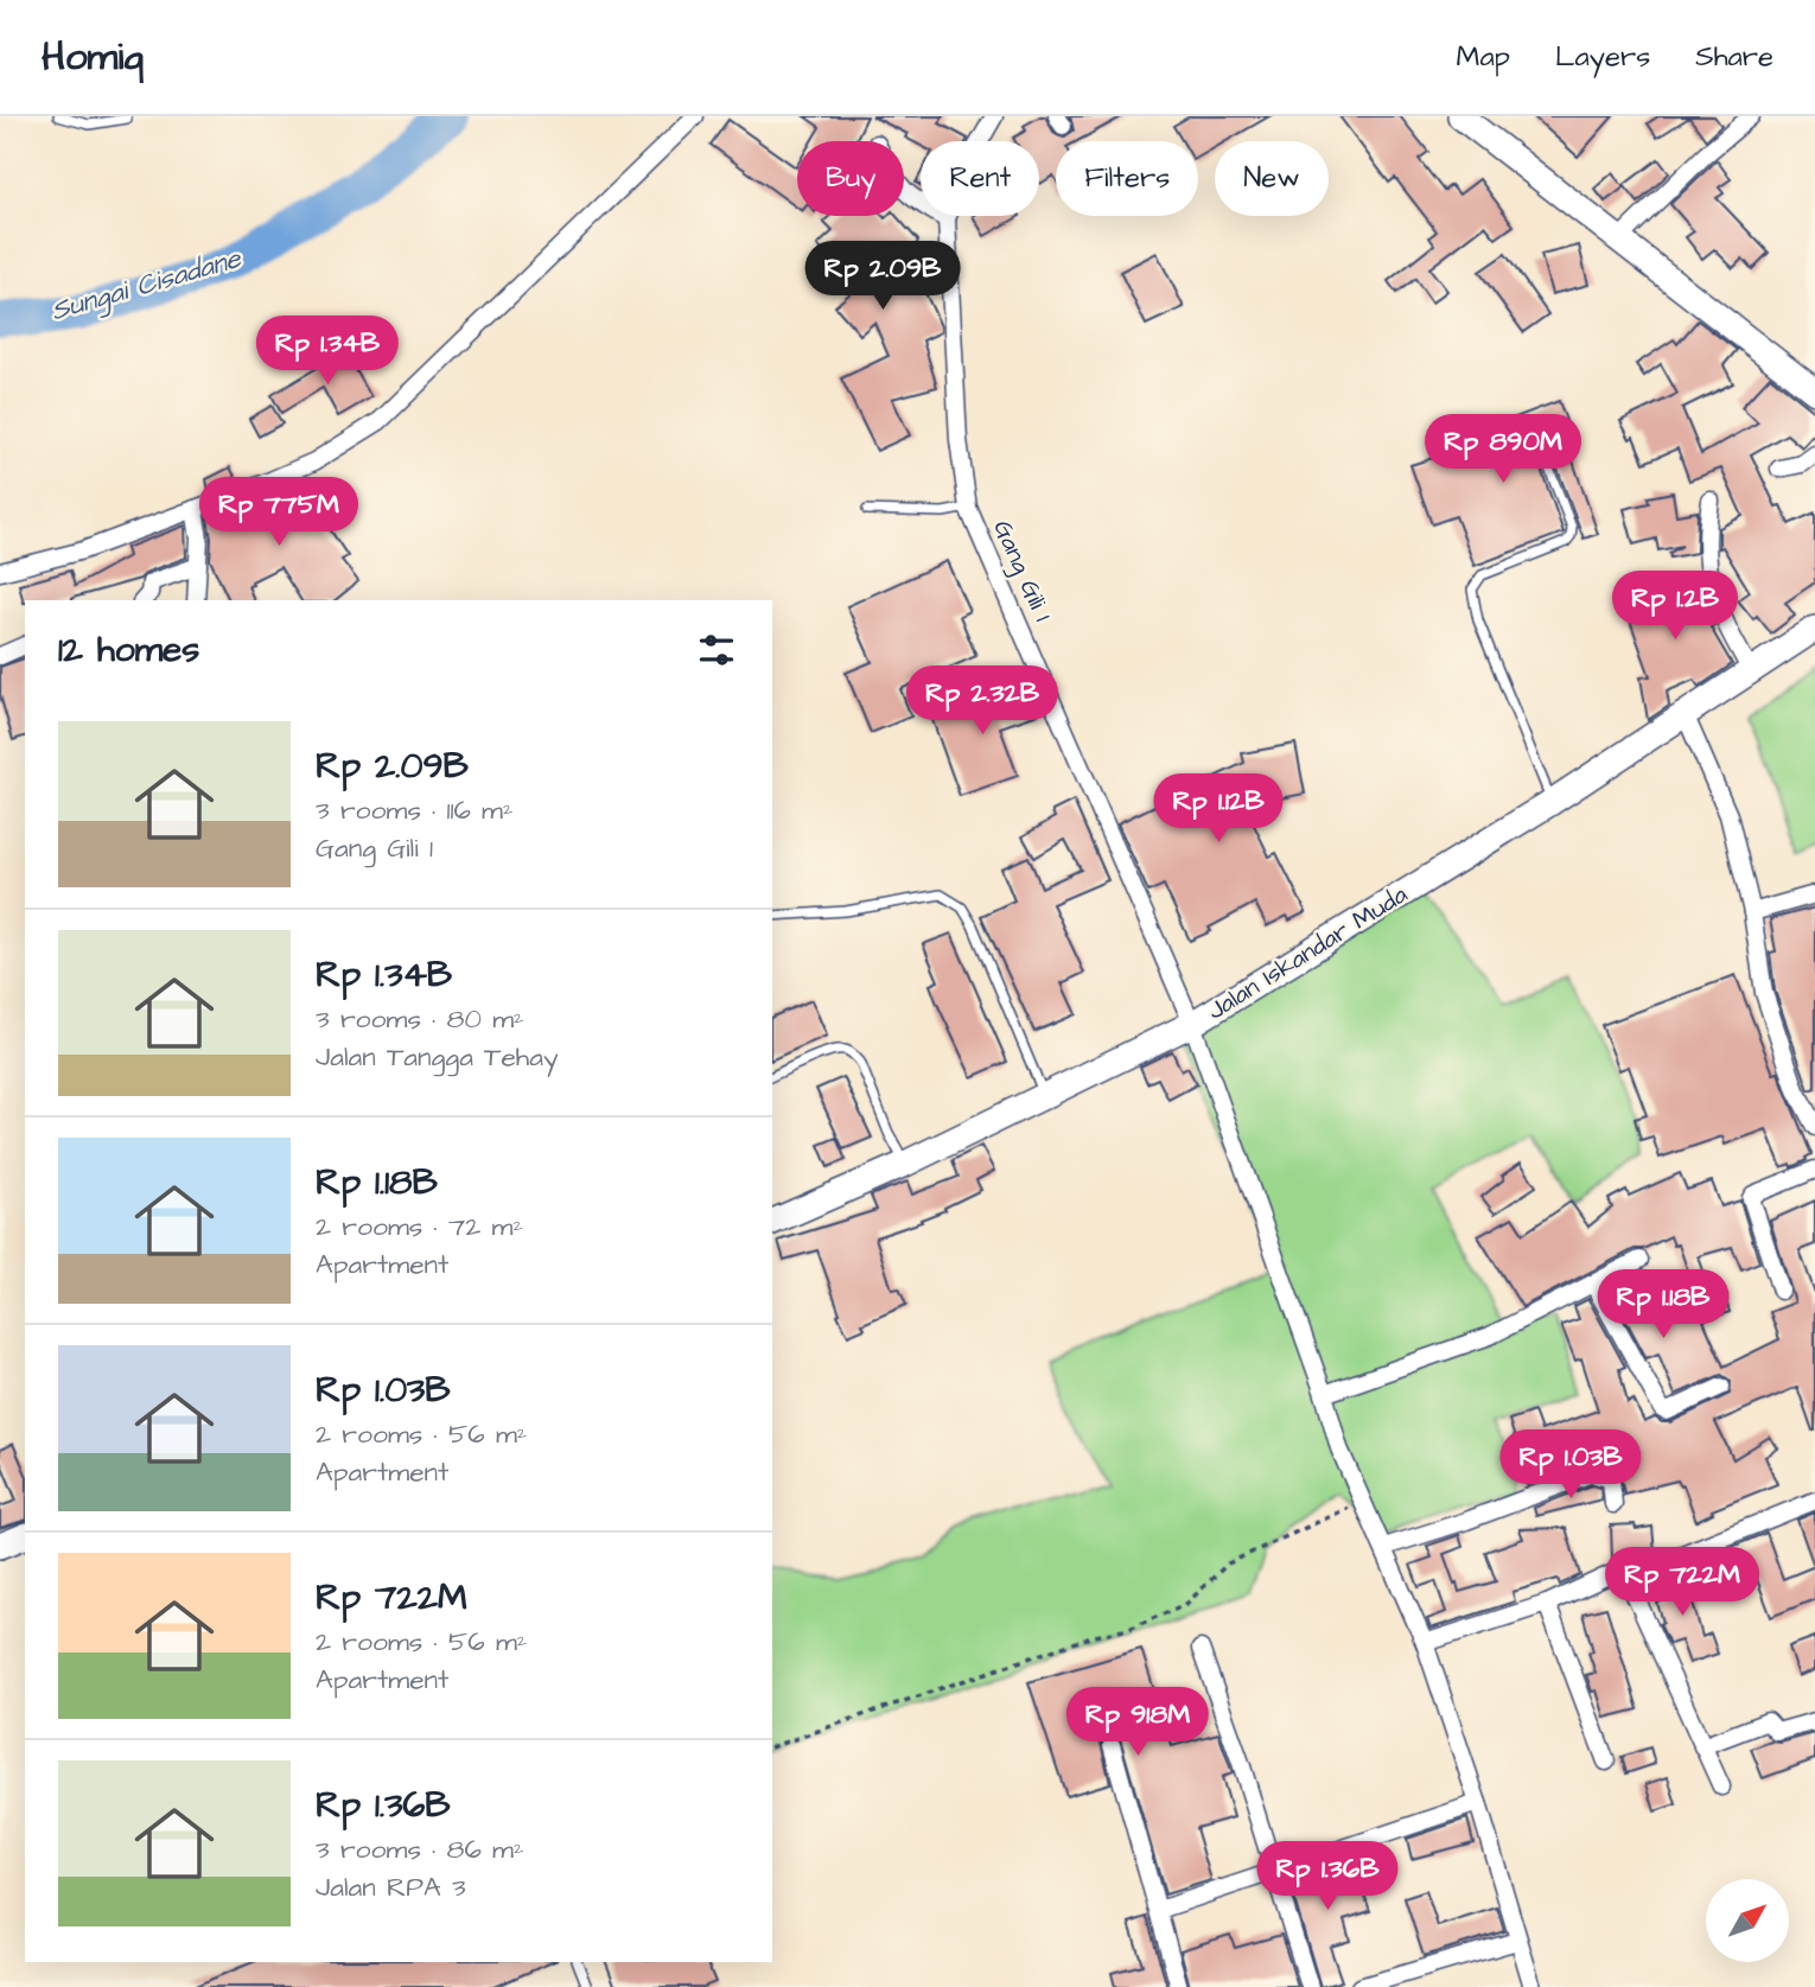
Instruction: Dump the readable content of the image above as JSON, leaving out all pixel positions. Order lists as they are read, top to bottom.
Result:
{
  "streets": {
    "street": ["Gang Gili 1", "Jalan Iskandar Muda"]
  },
  "crossings": [
    ["Gang Gili 1", "Jalan Iskandar Muda"]
  ],
  "water": ["Sungai Cisadane"],
  "north": "top right",
  "page": {
    "header": "Homiq",
    "nav": ["Map", "Layers", "Share"],
    "chip": [
      "Buy",
      "Rent",
      "Filters",
      "New"
    ],
    "price": [
      "Rp 2.09B",
      "Rp 1.34B",
      "Rp 890M",
      "Rp 775M",
      "Rp 1.2B",
      "Rp 2.32B",
      "Rp 1.12B",
      "Rp 1.18B",
      "Rp 1.03B",
      "Rp 722M",
      "Rp 918M",
      "Rp 1.36B"
    ],
    "heading": "12 homes",
    "list": [
      {
        "name": "Rp 2.09B",
        "note": "3 rooms · 116 m² · Gang Gili 1"
      },
      {
        "name": "Rp 1.34B",
        "note": "3 rooms · 80 m² · Jalan Tangga Tehay"
      },
      {
        "name": "Rp 1.18B",
        "note": "2 rooms · 72 m² · Apartment"
      },
      {
        "name": "Rp 1.03B",
        "note": "2 rooms · 56 m² · Apartment"
      },
      {
        "name": "Rp 722M",
        "note": "2 rooms · 56 m² · Apartment"
      },
      {
        "name": "Rp 1.36B",
        "note": "3 rooms · 86 m² · Jalan RPA 3"
      }
    ]
  }
}
